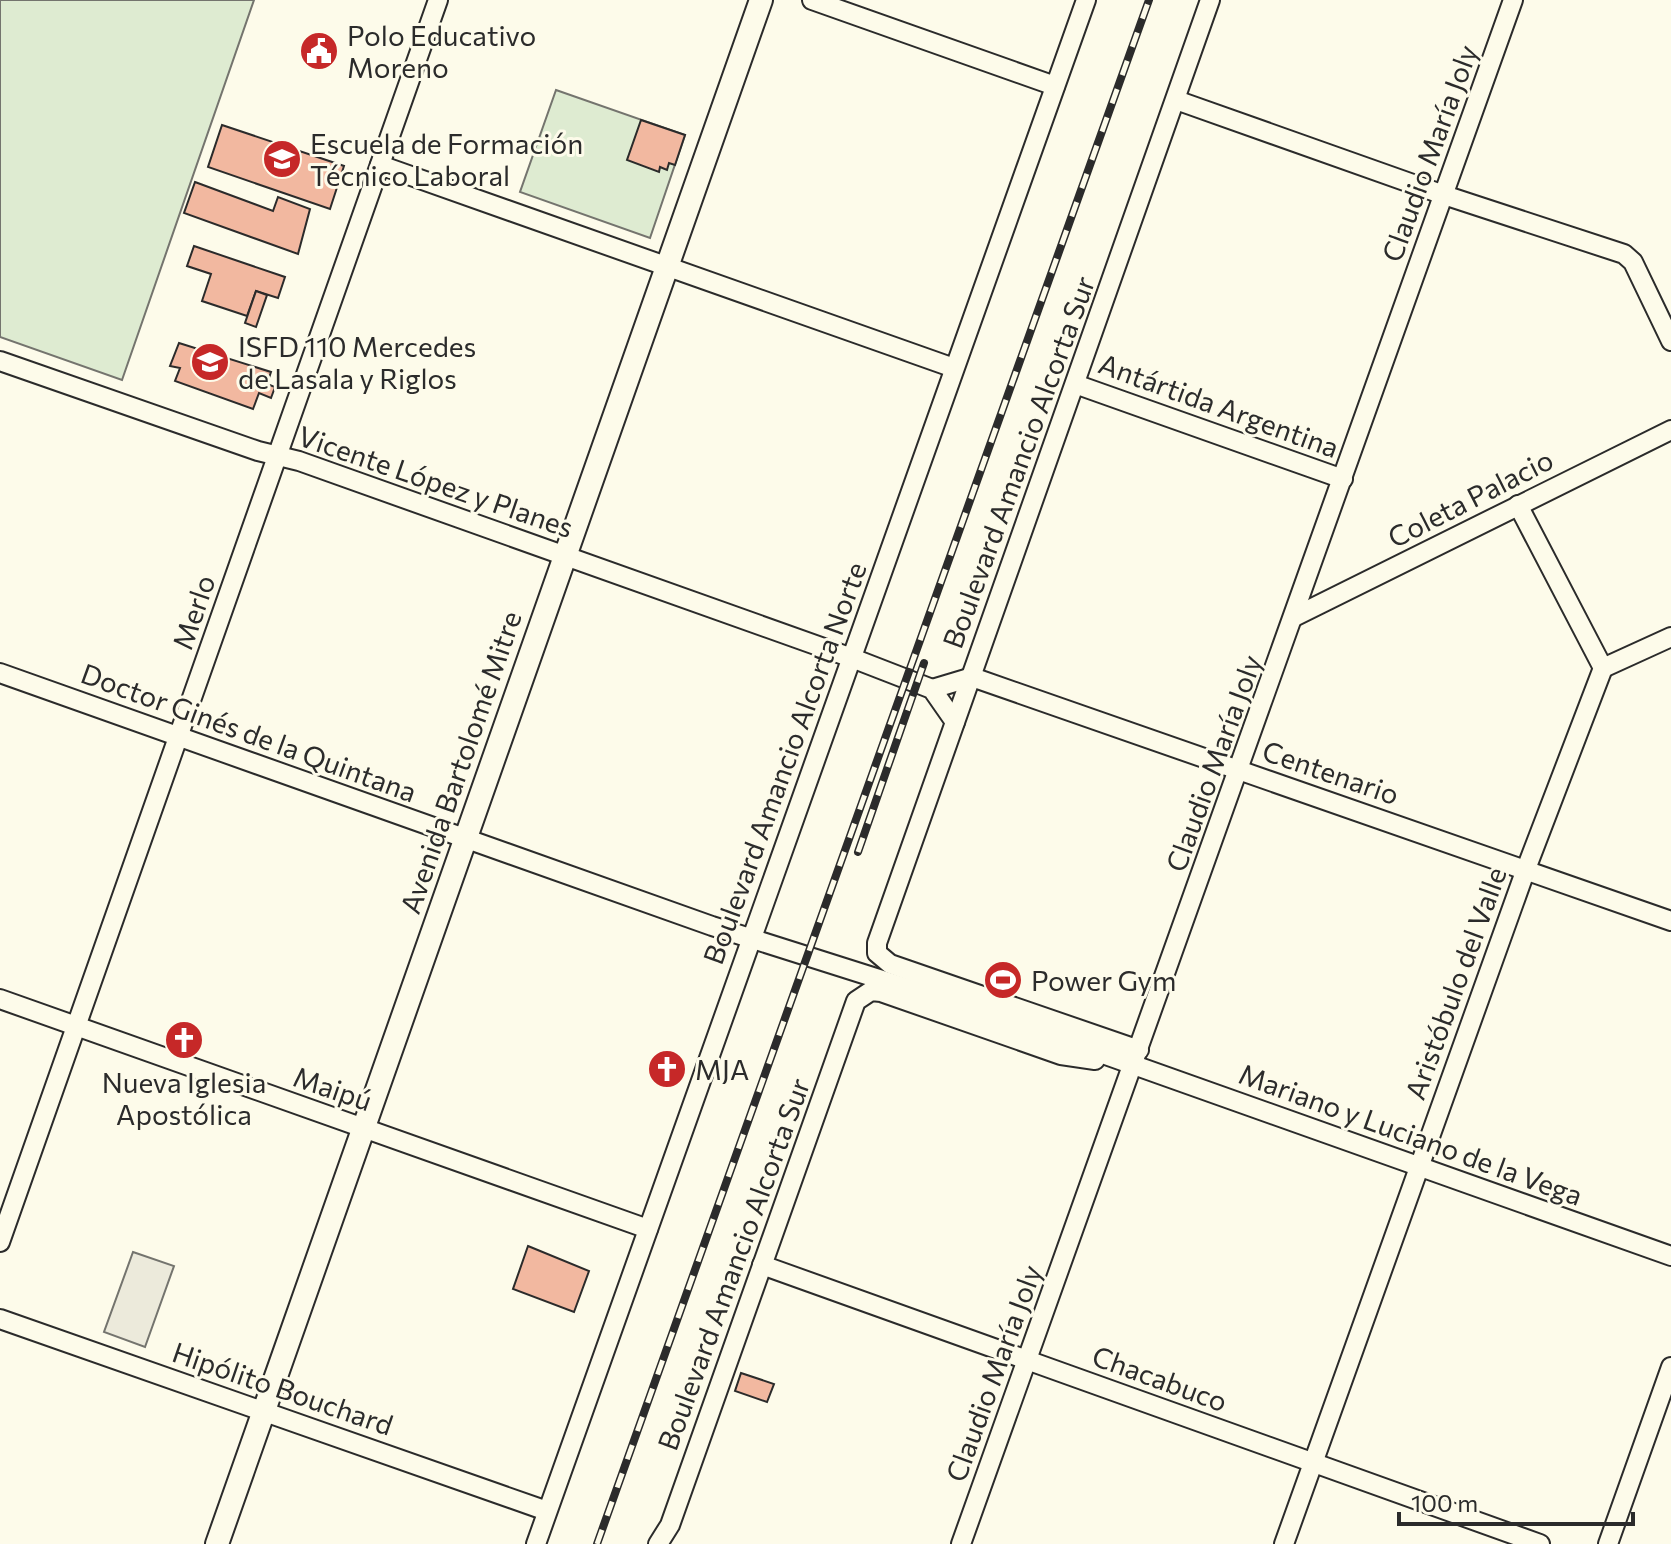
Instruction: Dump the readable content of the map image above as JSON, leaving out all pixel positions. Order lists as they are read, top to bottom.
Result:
{
  "streets": {
    "main road": ["Avenida Bartolomé Mitre"],
    "street": [
      "Claudio María Joly",
      "Antártida Argentina",
      "Boulevard Amancio Alcorta Sur",
      "Vicente López y Planes",
      "Coleta Palacio",
      "Merlo",
      "Doctor Ginés de la Quintana",
      "Boulevard Amancio Alcorta Norte",
      "Centenario",
      "Aristóbulo del Valle",
      "Maipú",
      "Mariano y Luciano de la Vega",
      "Chacabuco",
      "Hipólito Bouchard"
    ]
  },
  "crossings": [
    ["Claudio María Joly", "Antártida Argentina"],
    ["Claudio María Joly", "Coleta Palacio"],
    ["Claudio María Joly", "Centenario"],
    ["Claudio María Joly", "Mariano y Luciano de la Vega"],
    ["Claudio María Joly", "Chacabuco"],
    ["Antártida Argentina", "Boulevard Amancio Alcorta Sur"],
    ["Boulevard Amancio Alcorta Sur", "Centenario"],
    ["Boulevard Amancio Alcorta Sur", "Mariano y Luciano de la Vega"],
    ["Boulevard Amancio Alcorta Sur", "Chacabuco"],
    ["Vicente López y Planes", "Merlo"],
    ["Vicente López y Planes", "Avenida Bartolomé Mitre"],
    ["Vicente López y Planes", "Boulevard Amancio Alcorta Norte"],
    ["Merlo", "Doctor Ginés de la Quintana"],
    ["Merlo", "Maipú"],
    ["Doctor Ginés de la Quintana", "Avenida Bartolomé Mitre"],
    ["Doctor Ginés de la Quintana", "Boulevard Amancio Alcorta Norte"],
    ["Doctor Ginés de la Quintana", "Mariano y Luciano de la Vega"],
    ["Avenida Bartolomé Mitre", "Maipú"],
    ["Avenida Bartolomé Mitre", "Hipólito Bouchard"],
    ["Boulevard Amancio Alcorta Norte", "Maipú"],
    ["Boulevard Amancio Alcorta Norte", "Hipólito Bouchard"],
    ["Centenario", "Aristóbulo del Valle"],
    ["Aristóbulo del Valle", "Mariano y Luciano de la Vega"],
    ["Aristóbulo del Valle", "Chacabuco"]
  ],
  "places": {
    "public building": ["Polo Educativo Moreno"],
    "school or university": ["Escuela de Formación Técnico Laboral", "ISFD 110 Mercedes de Lasala y Riglos"],
    "sports": ["Power Gym"],
    "church": ["Nueva Iglesia Apostólica", "MJA"]
  },
  "scale_bar": "100 m"
}
